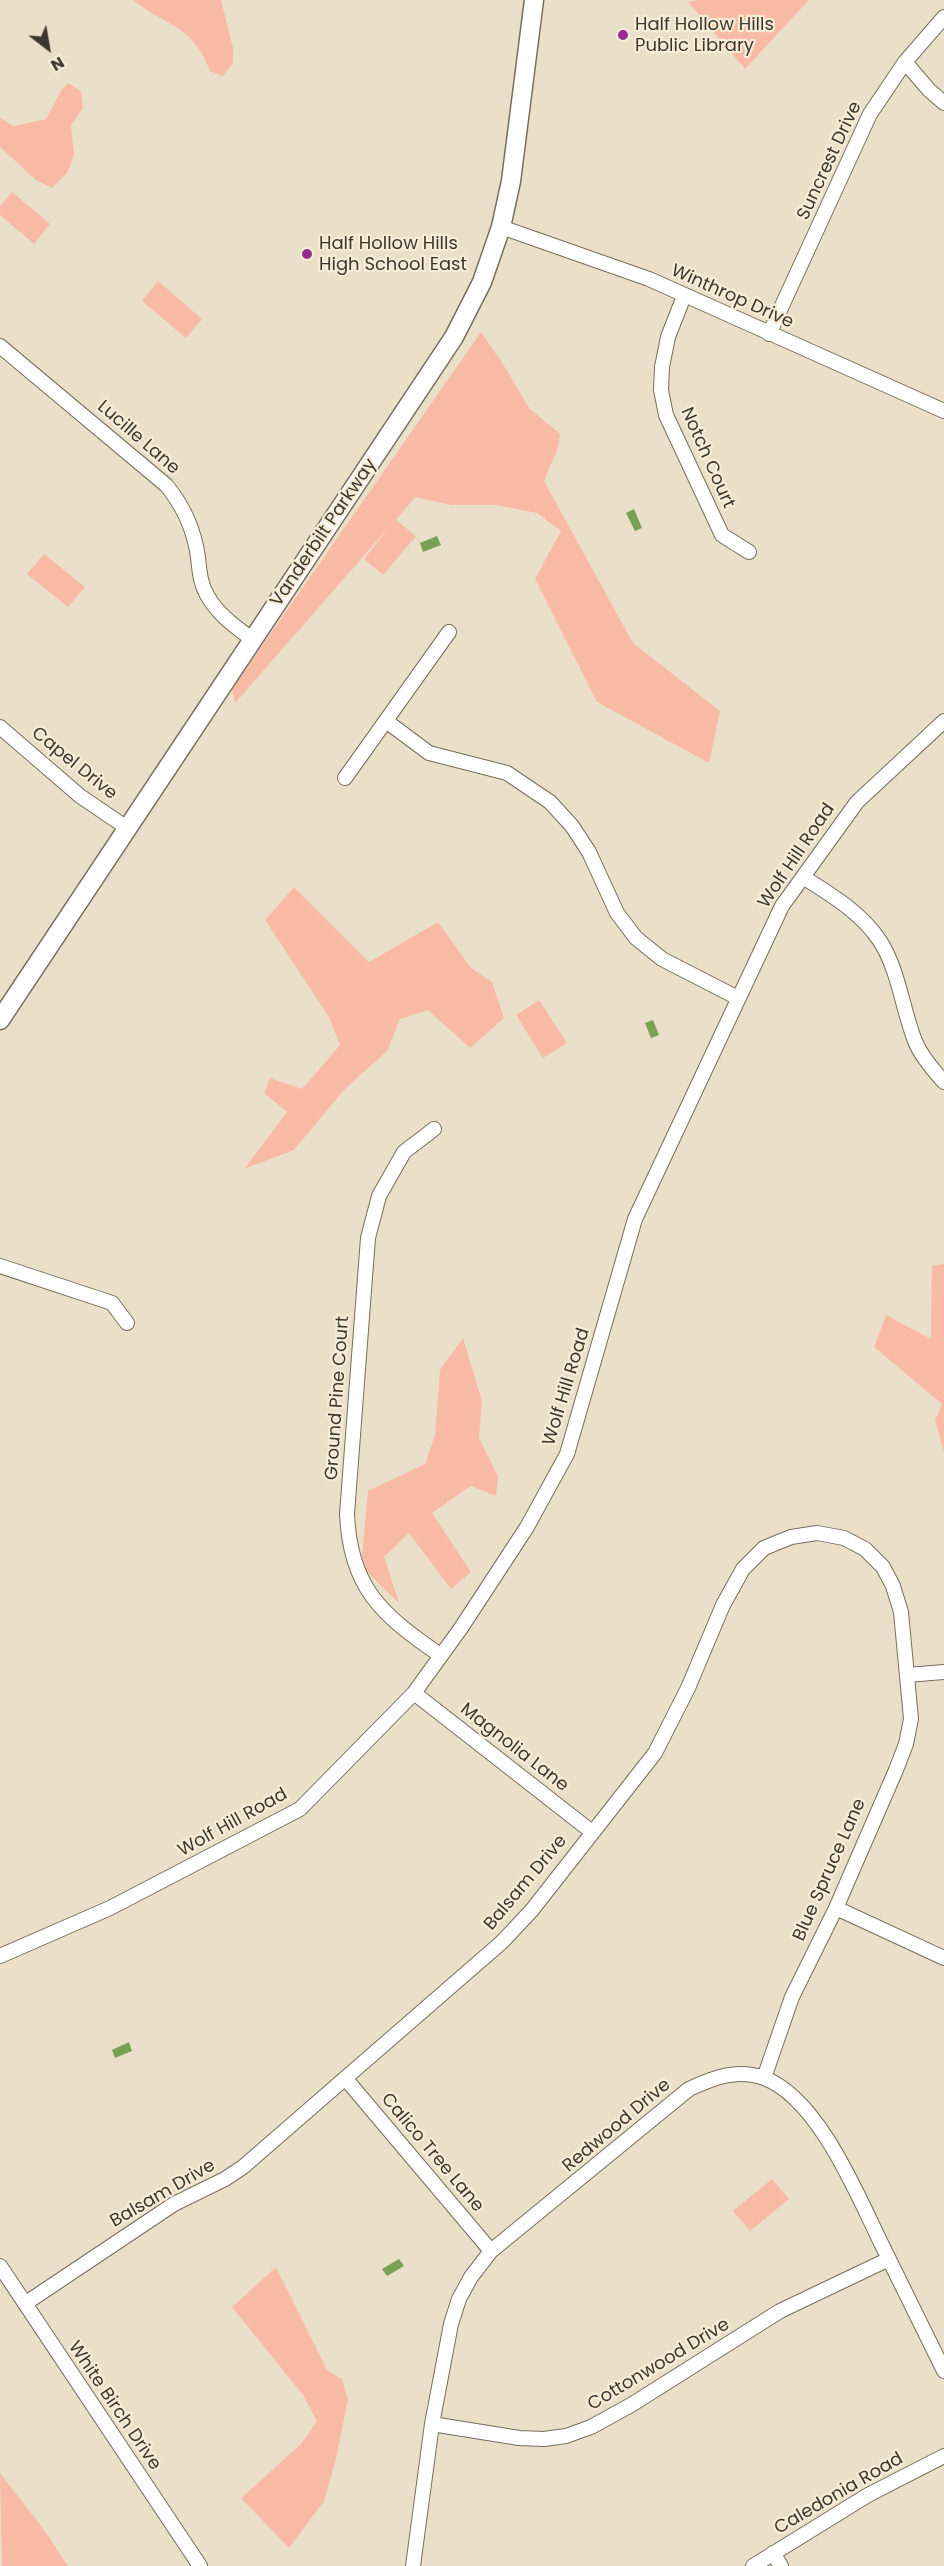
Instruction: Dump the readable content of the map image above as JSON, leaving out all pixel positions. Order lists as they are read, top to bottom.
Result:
{
  "streets": {
    "main road": ["Vanderbilt Parkway"],
    "street": [
      "Suncrest Drive",
      "Winthrop Drive",
      "Lucille Lane",
      "Notch Court",
      "Capel Drive",
      "Wolf Hill Road",
      "Ground Pine Court",
      "Magnolia Lane",
      "Blue Spruce Lane",
      "Balsam Drive",
      "Redwood Drive",
      "Calico Tree Lane",
      "Cottonwood Drive",
      "White Birch Drive",
      "Caledonia Road"
    ]
  },
  "crossings": [
    ["Suncrest Drive", "Winthrop Drive"],
    ["Winthrop Drive", "Notch Court"],
    ["Winthrop Drive", "Vanderbilt Parkway"],
    ["Lucille Lane", "Vanderbilt Parkway"],
    ["Vanderbilt Parkway", "Capel Drive"],
    ["Wolf Hill Road", "Ground Pine Court"],
    ["Wolf Hill Road", "Magnolia Lane"],
    ["Magnolia Lane", "Balsam Drive"],
    ["Blue Spruce Lane", "Balsam Drive"],
    ["Blue Spruce Lane", "Redwood Drive"],
    ["Balsam Drive", "Calico Tree Lane"],
    ["Balsam Drive", "White Birch Drive"],
    ["Redwood Drive", "Calico Tree Lane"],
    ["Redwood Drive", "Cottonwood Drive"]
  ],
  "places": ["Half Hollow Hills Public Library", "Half Hollow Hills High School East"],
  "north": "bottom right"
}
